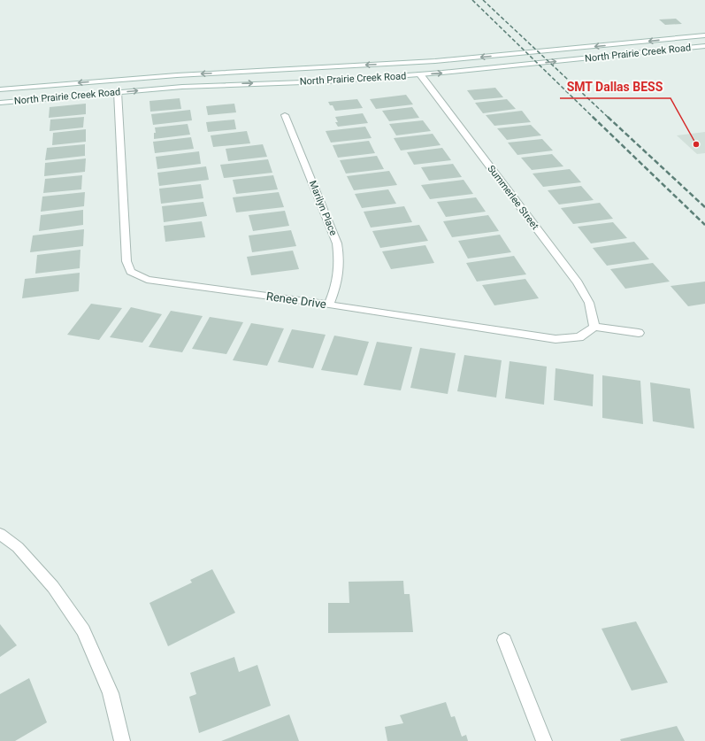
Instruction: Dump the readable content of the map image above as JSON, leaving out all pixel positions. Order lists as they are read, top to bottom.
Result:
{
  "streets": {
    "main road": [
      "North Prairie Creek Road",
      "Summerlee Street",
      "Marilyn Place",
      "Renee Drive"
    ]
  },
  "crossings": [
    ["North Prairie Creek Road", "Summerlee Street"],
    ["North Prairie Creek Road", "Renee Drive"],
    ["Summerlee Street", "Renee Drive"],
    ["Marilyn Place", "Renee Drive"]
  ],
  "places": ["SMT Dallas BESS"]
}
